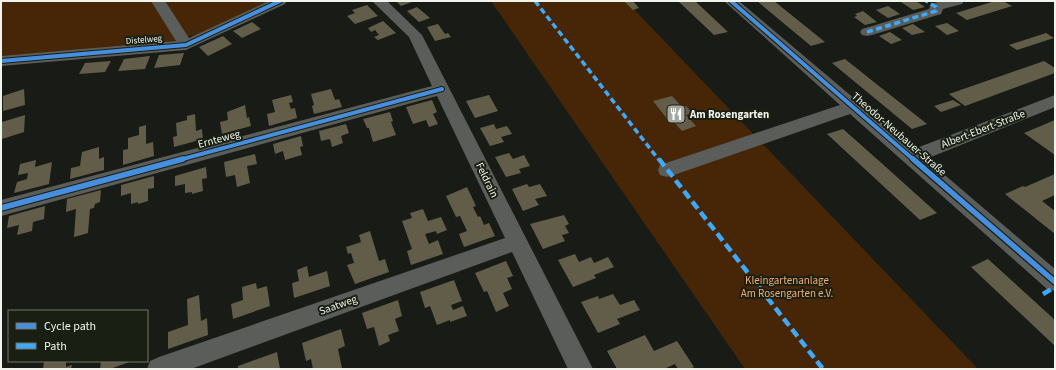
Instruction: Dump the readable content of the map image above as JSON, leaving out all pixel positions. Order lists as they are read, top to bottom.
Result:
{
  "streets": {
    "street": [
      "Distelweg",
      "Albert-Ebert-Straße",
      "Theodor-Neubauer-Straße",
      "Ernteweg",
      "Feldrain",
      "Saatweg"
    ]
  },
  "crossings": [
    ["Albert-Ebert-Straße", "Theodor-Neubauer-Straße"],
    ["Ernteweg", "Feldrain"],
    ["Feldrain", "Saatweg"]
  ],
  "parks": ["Kleingartenanlage Am Rosengarten e.V."],
  "places": {
    "restaurant": ["Am Rosengarten"]
  },
  "legend": ["Cycle path", "Path"]
}
